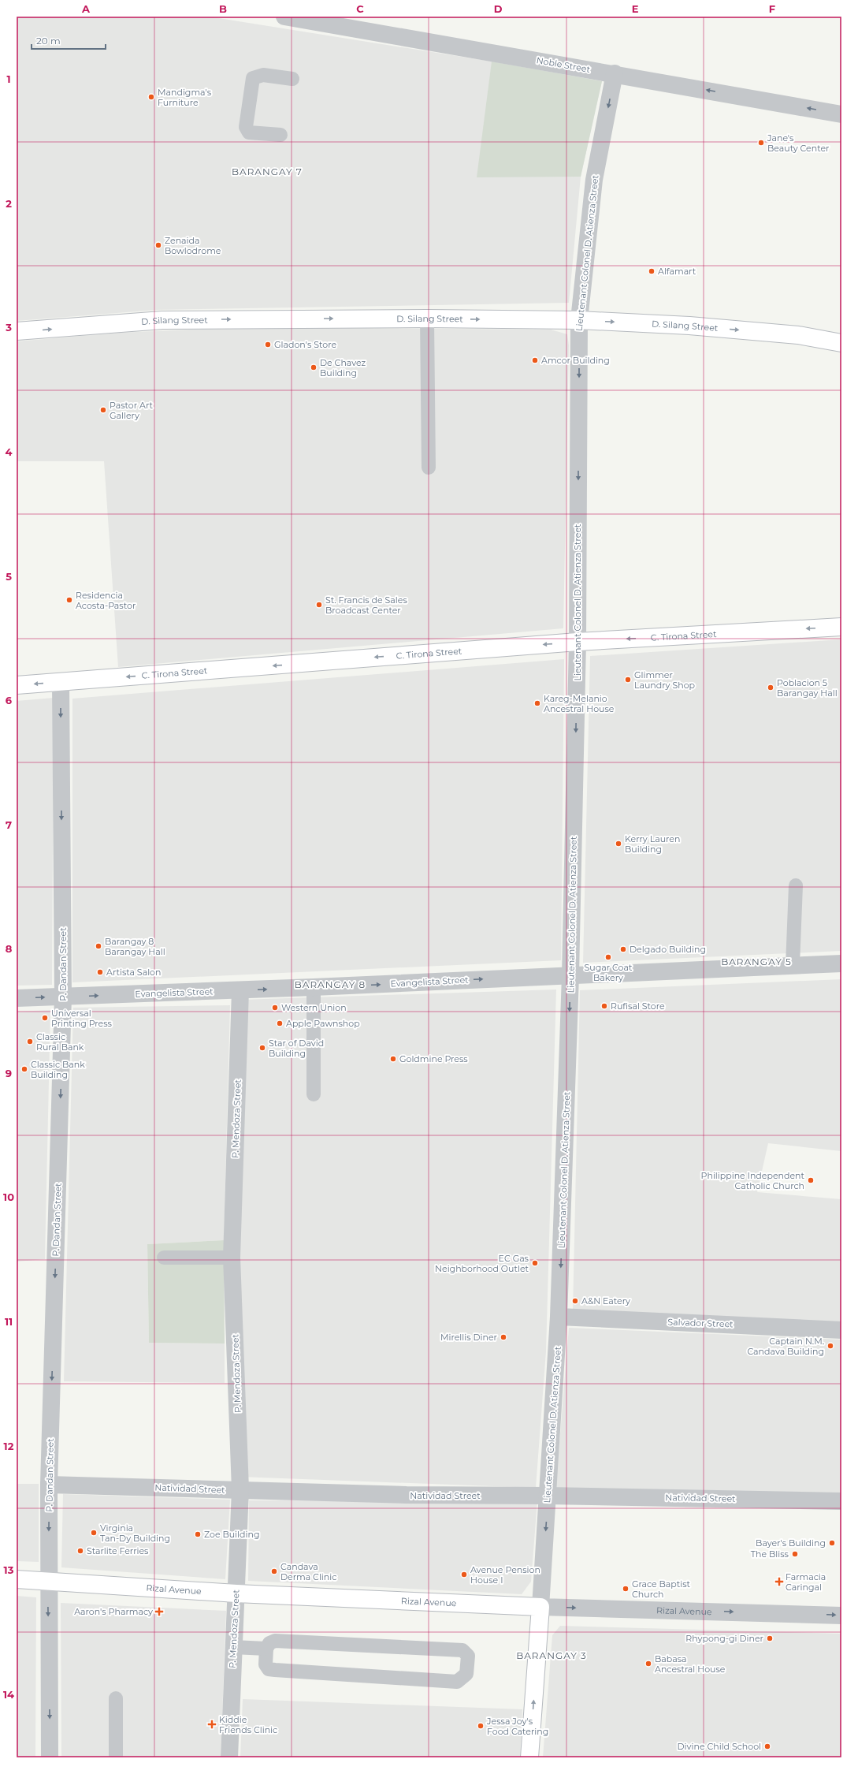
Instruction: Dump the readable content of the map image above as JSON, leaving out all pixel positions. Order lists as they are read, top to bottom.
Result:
{
  "streets": {
    "main road": [
      "Lieutenant Colonel D. Atienza Street",
      "D. Silang Street",
      "C. Tirona Street",
      "Rizal Avenue"
    ],
    "street": [
      "Noble Street",
      "P. Dandan Street",
      "Evangelista Street",
      "P. Mendoza Street",
      "Salvador Street",
      "Natividad Street"
    ]
  },
  "crossings": [
    ["Noble Street", "Lieutenant Colonel D. Atienza Street"],
    ["Lieutenant Colonel D. Atienza Street", "D. Silang Street"],
    ["Lieutenant Colonel D. Atienza Street", "C. Tirona Street"],
    ["Lieutenant Colonel D. Atienza Street", "Evangelista Street"],
    ["Lieutenant Colonel D. Atienza Street", "Salvador Street"],
    ["Lieutenant Colonel D. Atienza Street", "Natividad Street"],
    ["Lieutenant Colonel D. Atienza Street", "Rizal Avenue"],
    ["C. Tirona Street", "P. Dandan Street"],
    ["P. Dandan Street", "Evangelista Street"],
    ["P. Dandan Street", "Natividad Street"],
    ["P. Dandan Street", "Rizal Avenue"],
    ["Evangelista Street", "P. Mendoza Street"],
    ["P. Mendoza Street", "Natividad Street"],
    ["P. Mendoza Street", "Rizal Avenue"]
  ],
  "one_way": [
    "Noble Street",
    "D. Silang Street",
    "C. Tirona Street",
    "P. Dandan Street",
    "Evangelista Street",
    "Rizal Avenue"
  ],
  "districts": [
    "BARANGAY 7",
    "BARANGAY 5",
    "BARANGAY 8",
    "BARANGAY 3"
  ],
  "places": {
    "other": [
      "Mandigma's Furniture",
      "Jane's Beauty Center",
      "Zenaida Bowlodrome",
      "Alfamart",
      "Gladon's Store",
      "Amcor Building",
      "De Chavez Building",
      "Pastor Art Gallery",
      "Residencia Acosta-Pastor",
      "St. Francis de Sales Broadcast Center",
      "Glimmer Laundry Shop",
      "Poblacion 5 Barangay Hall",
      "Kareg-Melanio Ancestral House",
      "Kerry Lauren Building",
      "Barangay 8 Barangay Hall",
      "Delgado Building",
      "Sugar Coat Bakery",
      "Artista Salon",
      "Rufisal Store",
      "Western Union",
      "Universal Printing Press",
      "Apple Pawnshop",
      "Classic Rural Bank",
      "Star of David Building",
      "Goldmine Press",
      "Classic Bank Building",
      "Philippine Independent Catholic Church",
      "EC Gas Neighborhood Outlet",
      "A&N Eatery",
      "Mirellis Diner",
      "Captain N.M. Candava Building",
      "Virginia Tan-Dy Building",
      "Zoe Building",
      "Bayer's Building",
      "Starlite Ferries",
      "The Bliss",
      "Candava Derma Clinic",
      "Avenue Pension House I",
      "Grace Baptist Church",
      "Rhypong-gi Diner",
      "Babasa Ancestral House",
      "Jessa Joy's Food Catering",
      "Divine Child School"
    ],
    "health": ["Farmacia Caringal", "Aaron's Pharmacy", "Kiddie Friends Clinic"]
  },
  "scale_bar": "20 m",
  "grid": {
    "columns": [
      "A",
      "B",
      "C",
      "D",
      "E",
      "F"
    ],
    "rows": [
      "1",
      "2",
      "3",
      "4",
      "5",
      "6",
      "7",
      "8",
      "9",
      "10",
      "11",
      "12",
      "13",
      "14"
    ]
  }
}
